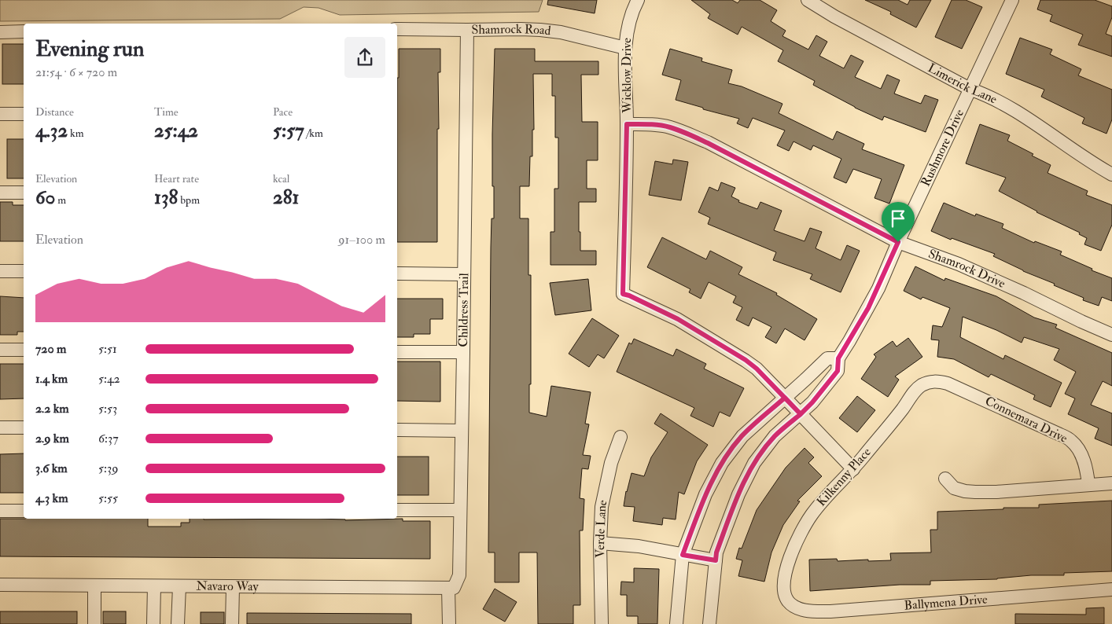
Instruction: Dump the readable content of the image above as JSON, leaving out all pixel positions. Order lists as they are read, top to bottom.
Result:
{
  "streets": {
    "street": [
      "Shamrock Road",
      "Wicklow Drive",
      "Limerick Lane",
      "Rushmore Drive",
      "Shamrock Drive",
      "Childress Trail",
      "Connemara Drive",
      "Kilkenny Place",
      "Verde Lane",
      "Navaro Way",
      "Ballymena Drive"
    ]
  },
  "crossings": [
    ["Shamrock Road", "Wicklow Drive"],
    ["Shamrock Road", "Childress Trail"],
    ["Wicklow Drive", "Shamrock Drive"],
    ["Limerick Lane", "Rushmore Drive"],
    ["Rushmore Drive", "Shamrock Drive"],
    ["Childress Trail", "Navaro Way"],
    ["Connemara Drive", "Kilkenny Place"],
    ["Kilkenny Place", "Ballymena Drive"]
  ],
  "page": {
    "heading": ["Evening run", "21:54 · 6 × 720 m"],
    "stats": [
      ["Distance", "4.32 km"],
      ["Time", "25:42"],
      ["Pace", "5:57 /km"],
      ["Elevation", "60 m"],
      ["Heart rate", "138 bpm"],
      ["kcal", "281"]
    ],
    "chart": ["Elevation", "91–100 m"],
    "list": [
      {
        "name": "720 m",
        "note": "5:51"
      },
      {
        "name": "1.4 km",
        "note": "5:42"
      },
      {
        "name": "2.2 km",
        "note": "5:53"
      },
      {
        "name": "2.9 km",
        "note": "6:37"
      },
      {
        "name": "3.6 km",
        "note": "5:39"
      },
      {
        "name": "4.3 km",
        "note": "5:55"
      }
    ]
  }
}
